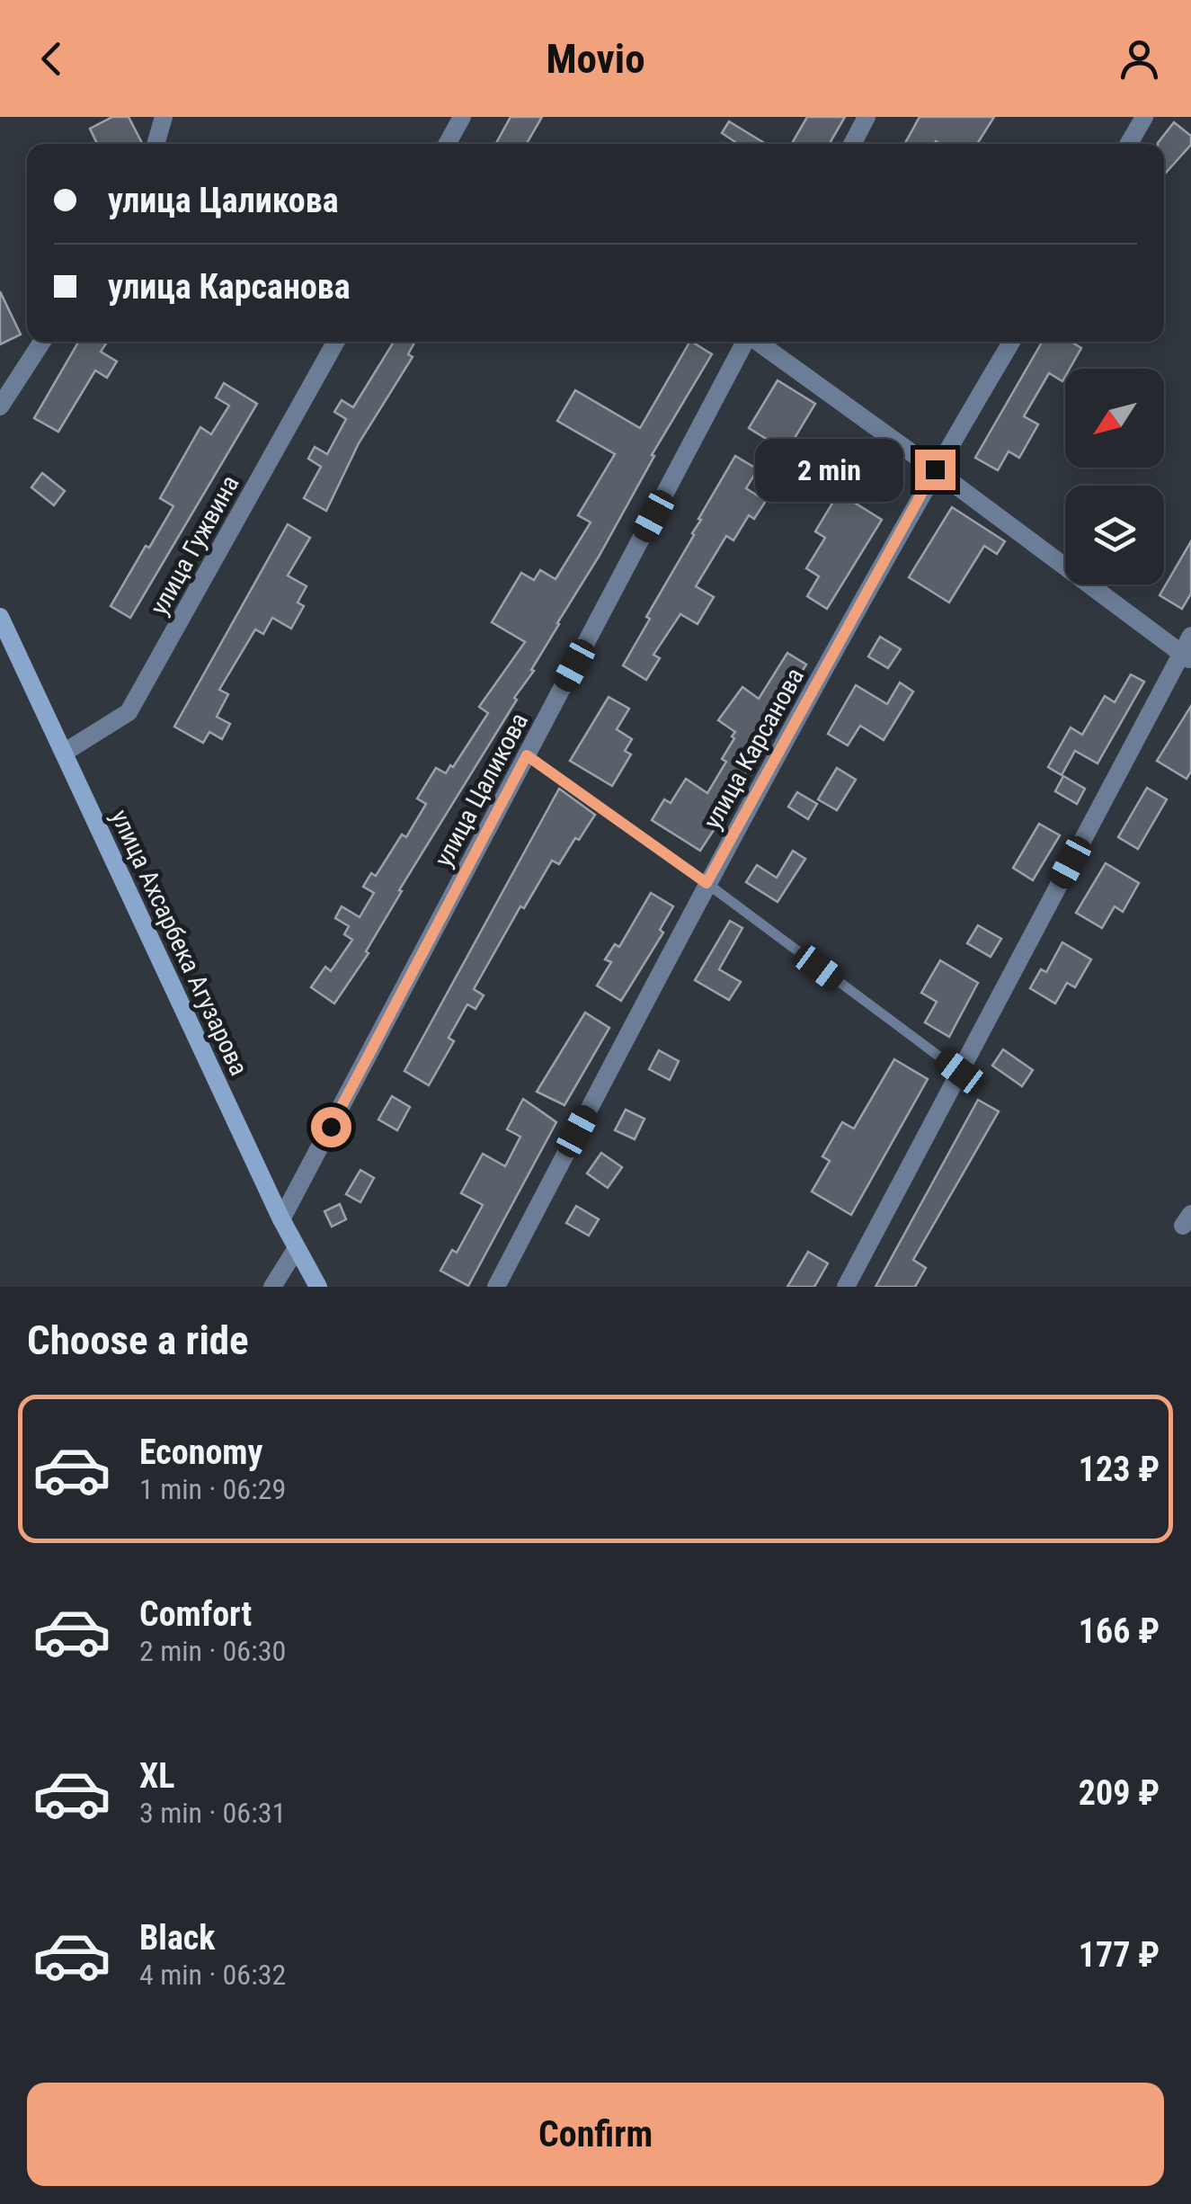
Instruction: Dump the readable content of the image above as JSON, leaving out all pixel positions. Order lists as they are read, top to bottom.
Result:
{
  "streets": {
    "street": [
      "улица Гужвина",
      "улица Карсанова",
      "улица Цаликова",
      "улица Ахсарбека Агузарова"
    ]
  },
  "crossings": [
    ["улица Гужвина", "улица Ахсарбека Агузарова"],
    ["улица Цаликова", "улица Ахсарбека Агузарова"]
  ],
  "north": "bottom left",
  "page": {
    "header": "Movio",
    "banner": ["улица Цаликова", "улица Карсанова"],
    "bubble": "2 min",
    "heading": "Choose a ride",
    "list": [
      {
        "name": "Economy",
        "note": "1 min · 06:29",
        "value": "123 ₽"
      },
      {
        "name": "Comfort",
        "note": "2 min · 06:30",
        "value": "166 ₽"
      },
      {
        "name": "XL",
        "note": "3 min · 06:31",
        "value": "209 ₽"
      },
      {
        "name": "Black",
        "note": "4 min · 06:32",
        "value": "177 ₽"
      }
    ],
    "buttons": "Confirm"
  }
}
